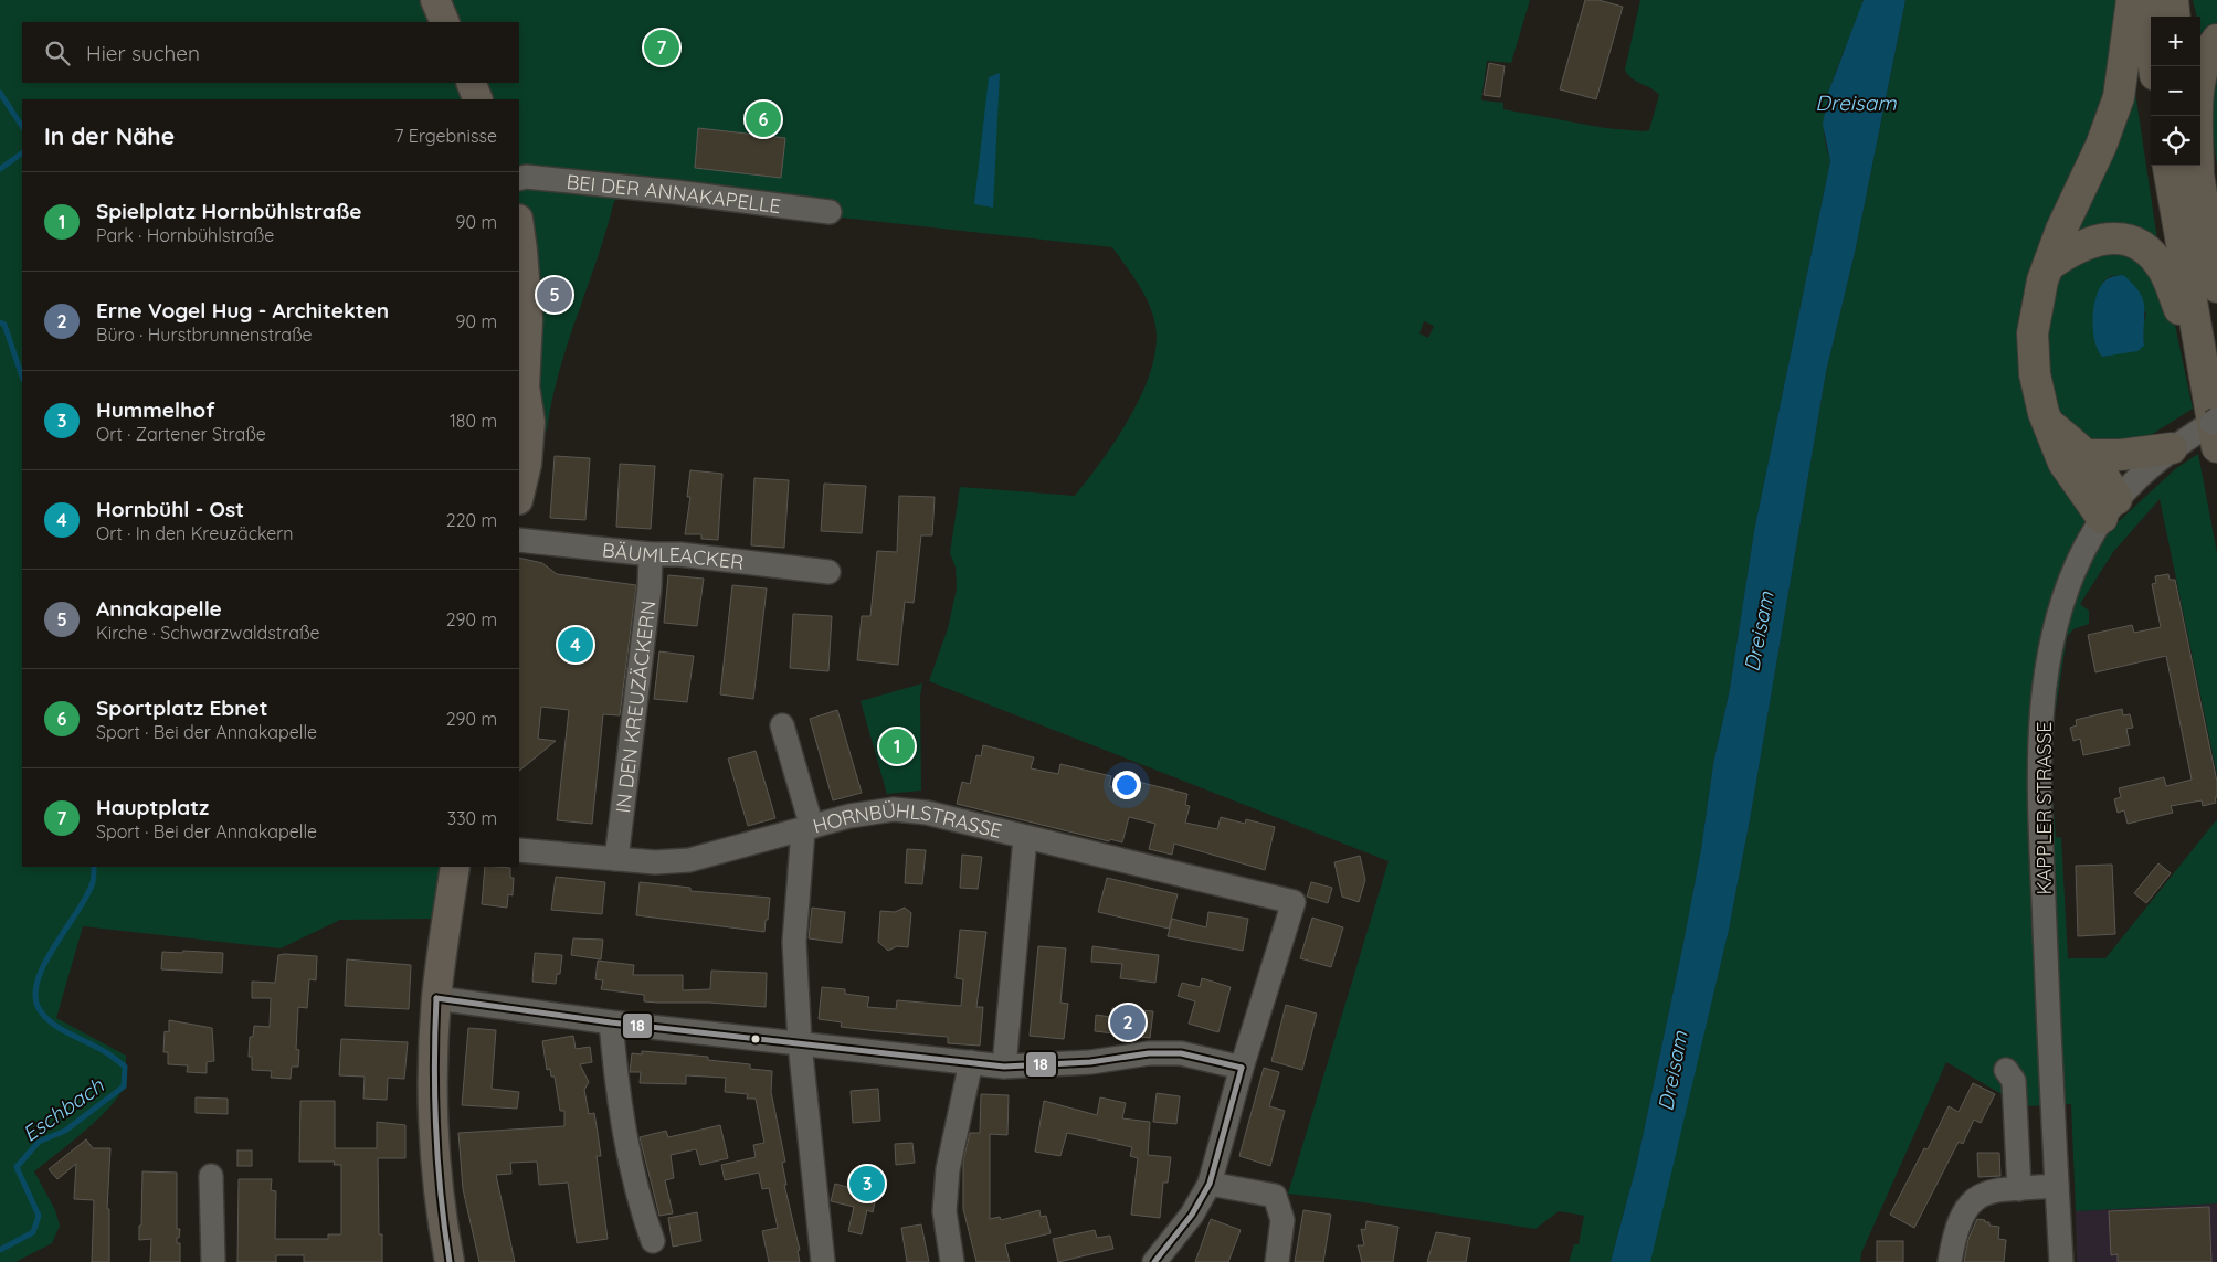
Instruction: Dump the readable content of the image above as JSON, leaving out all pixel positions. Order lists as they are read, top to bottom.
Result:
{
  "streets": {
    "street": [
      "BEI DER ANNAKAPELLE",
      "BÄUMLEACKER",
      "IN DEN KREUZÄCKERN",
      "KAPPLER STRASSE",
      "HORNBÜHLSTRASSE"
    ]
  },
  "crossings": [
    ["BÄUMLEACKER", "IN DEN KREUZÄCKERN"],
    ["IN DEN KREUZÄCKERN", "HORNBÜHLSTRASSE"]
  ],
  "water": ["Dreisam", "Eschbach"],
  "lines": ["transit line 18"],
  "page": {
    "map_buttons": ["+", "−"],
    "search": "Hier suchen",
    "pins": [
      "7",
      "6",
      "5",
      "4",
      "1",
      "2",
      "3"
    ],
    "heading": ["In der Nähe", "7 Ergebnisse"],
    "list": [
      {
        "mark": "1",
        "name": "Spielplatz Hornbühlstraße",
        "note": "Park · Hornbühlstraße",
        "value": "90 m"
      },
      {
        "mark": "2",
        "name": "Erne Vogel Hug - Architekten",
        "note": "Büro · Hurstbrunnenstraße",
        "value": "90 m"
      },
      {
        "mark": "3",
        "name": "Hummelhof",
        "note": "Ort · Zartener Straße",
        "value": "180 m"
      },
      {
        "mark": "4",
        "name": "Hornbühl - Ost",
        "note": "Ort · In den Kreuzäckern",
        "value": "220 m"
      },
      {
        "mark": "5",
        "name": "Annakapelle",
        "note": "Kirche · Schwarzwaldstraße",
        "value": "290 m"
      },
      {
        "mark": "6",
        "name": "Sportplatz Ebnet",
        "note": "Sport · Bei der Annakapelle",
        "value": "290 m"
      },
      {
        "mark": "7",
        "name": "Hauptplatz",
        "note": "Sport · Bei der Annakapelle",
        "value": "330 m"
      }
    ]
  }
}
